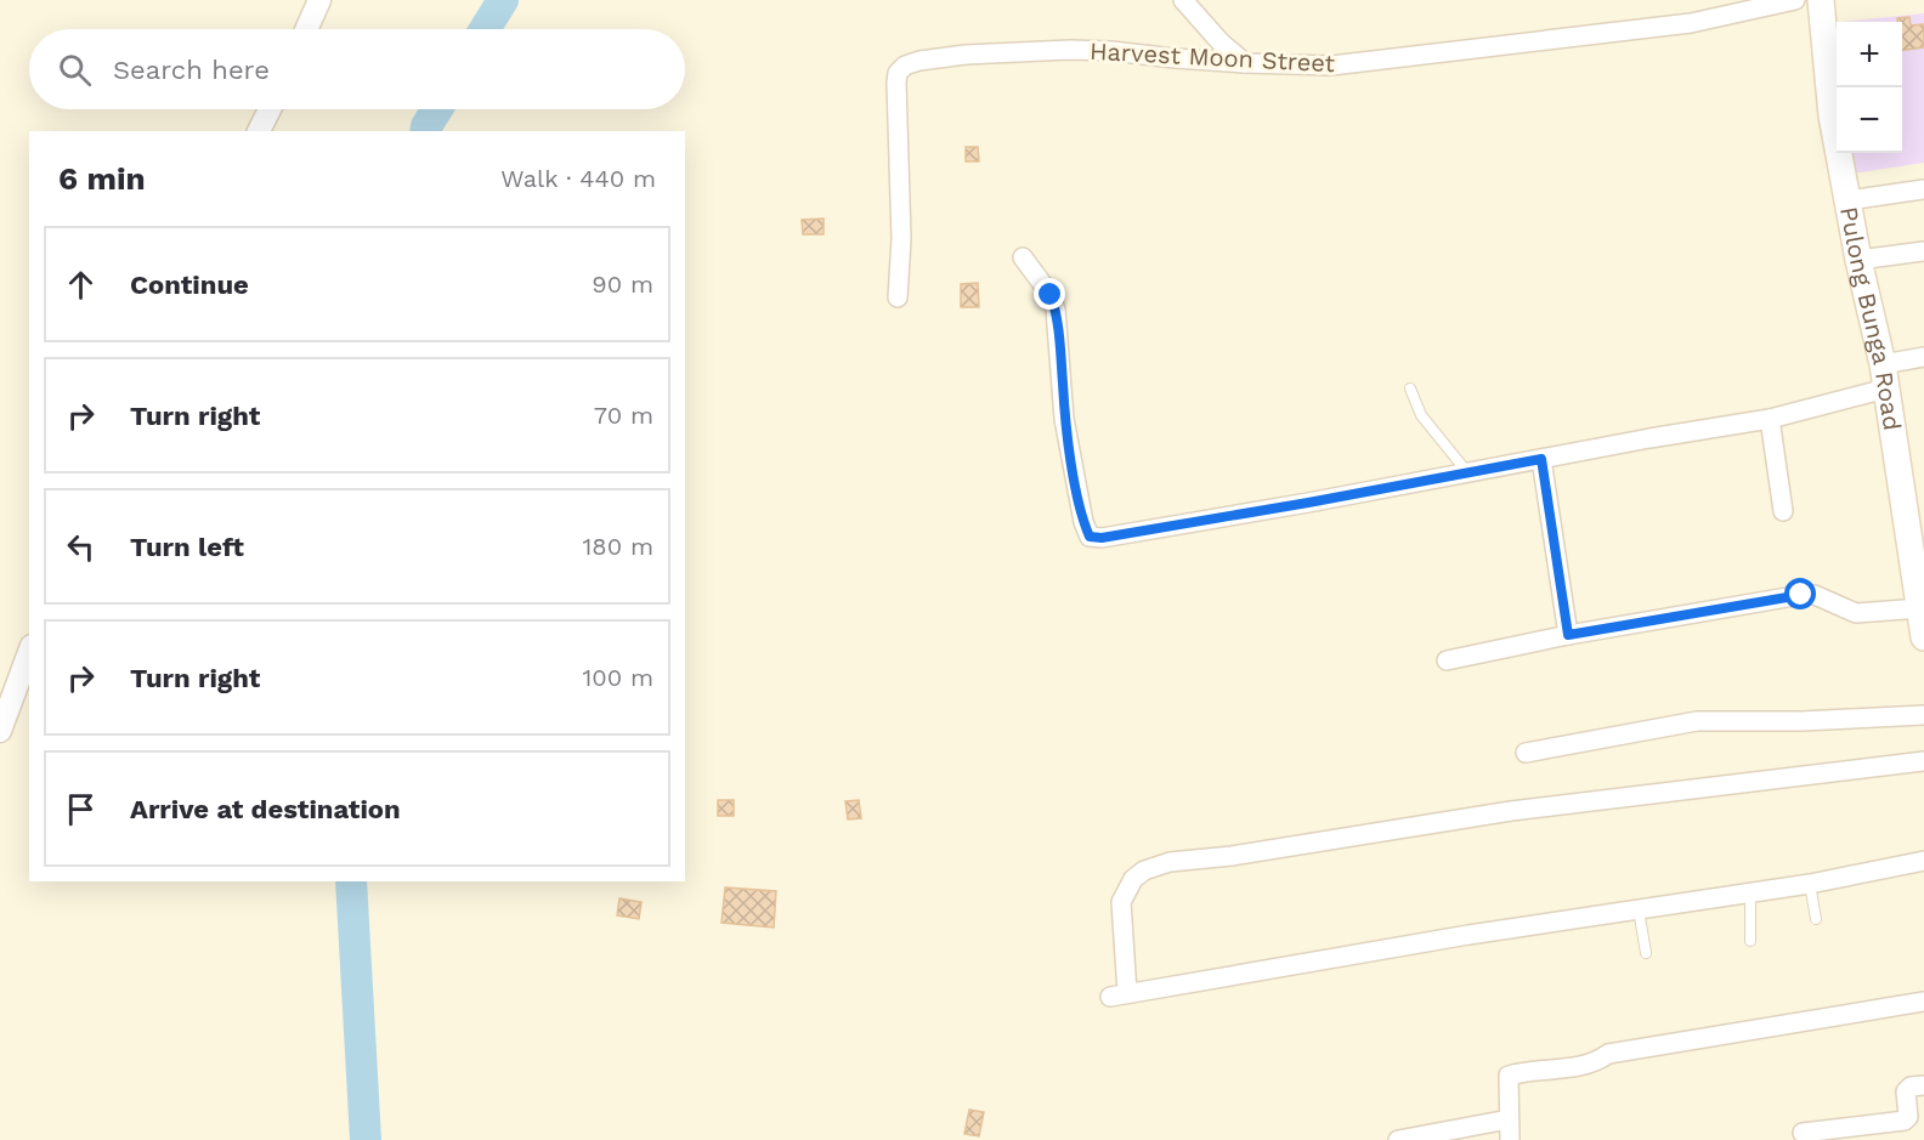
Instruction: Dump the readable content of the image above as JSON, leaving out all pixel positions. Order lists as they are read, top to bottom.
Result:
{
  "streets": {
    "main road": ["Pulong Bunga Road"],
    "street": ["Harvest Moon Street"]
  },
  "page": {
    "map_buttons": ["+", "−"],
    "search": "Search here",
    "heading": ["6 min", "Walk · 440 m"],
    "list": [
      ["Continue", "90 m"],
      ["Turn right", "70 m"],
      ["Turn left", "180 m"],
      ["Turn right", "100 m"],
      "Arrive at destination"
    ]
  }
}
